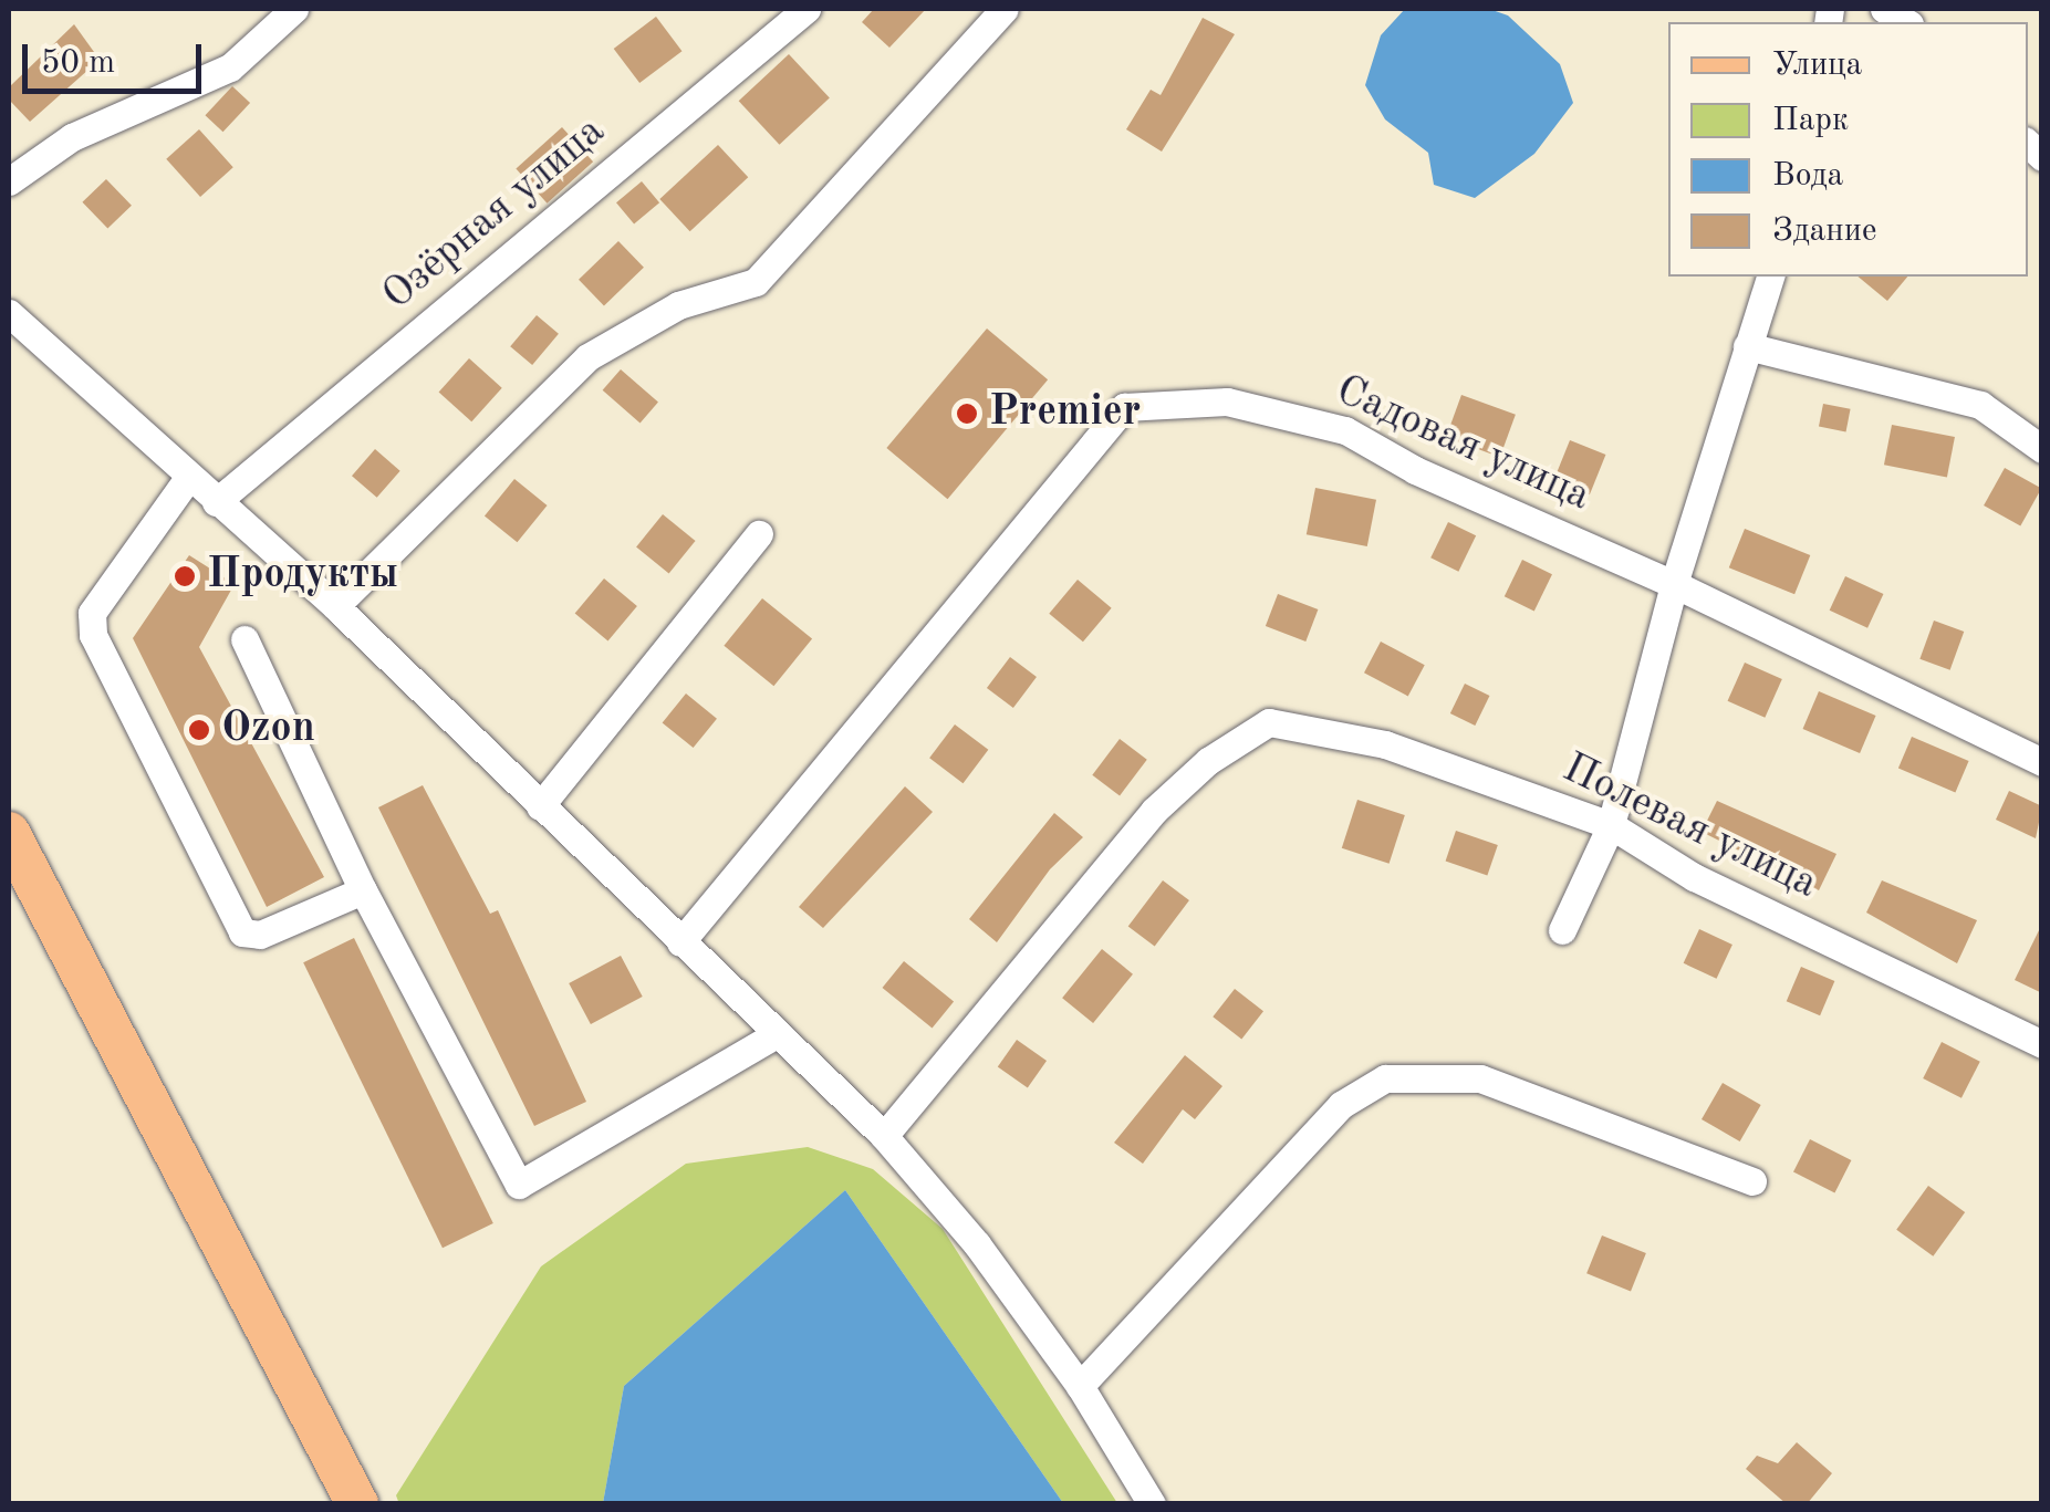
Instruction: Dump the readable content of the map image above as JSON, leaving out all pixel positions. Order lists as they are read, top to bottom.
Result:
{
  "streets": {
    "street": ["Озёрная улица", "Садовая улица", "Полевая улица"]
  },
  "places": ["Premier", "Продукты", "Ozon"],
  "legend": [
    "Улица",
    "Парк",
    "Вода",
    "Здание"
  ],
  "scale_bar": "50 m"
}
